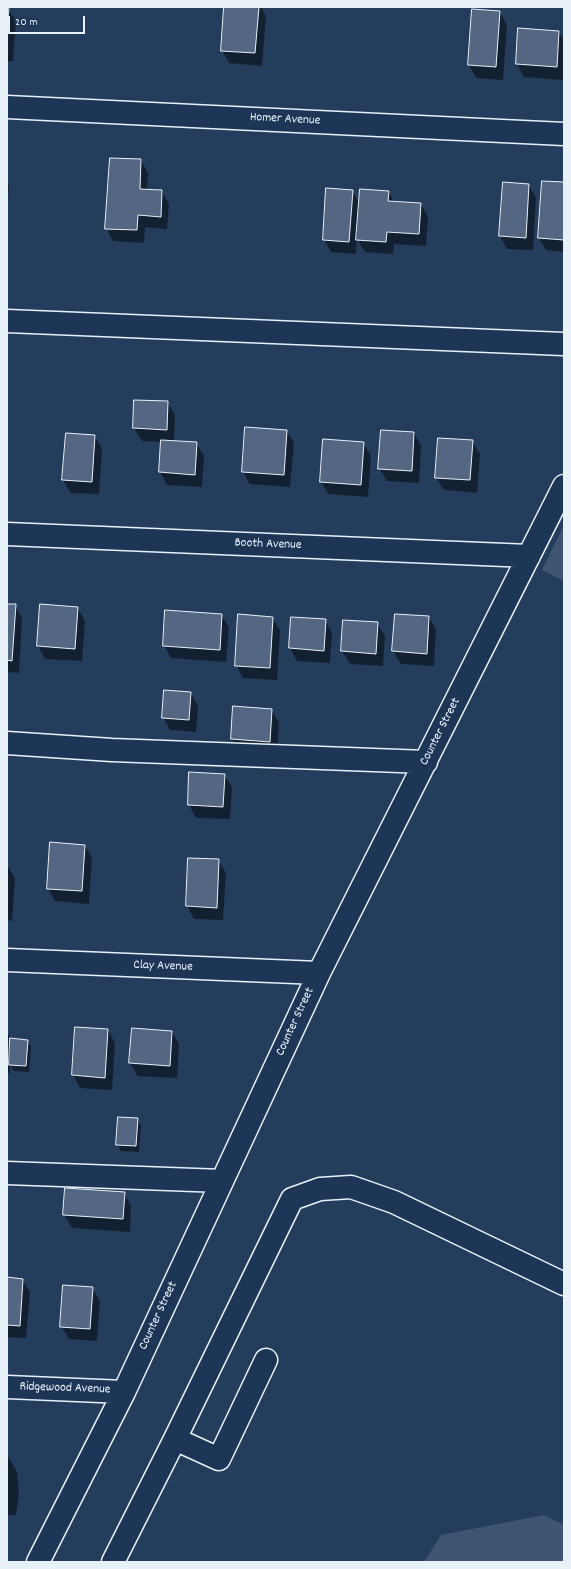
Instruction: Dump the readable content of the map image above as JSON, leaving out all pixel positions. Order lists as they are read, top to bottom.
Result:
{
  "streets": {
    "street": [
      "Homer Avenue",
      "Booth Avenue",
      "Counter Street",
      "Clay Avenue",
      "Ridgewood Avenue"
    ]
  },
  "crossings": [
    ["Booth Avenue", "Counter Street"],
    ["Counter Street", "Clay Avenue"],
    ["Counter Street", "Ridgewood Avenue"]
  ],
  "scale_bar": "20 m"
}
